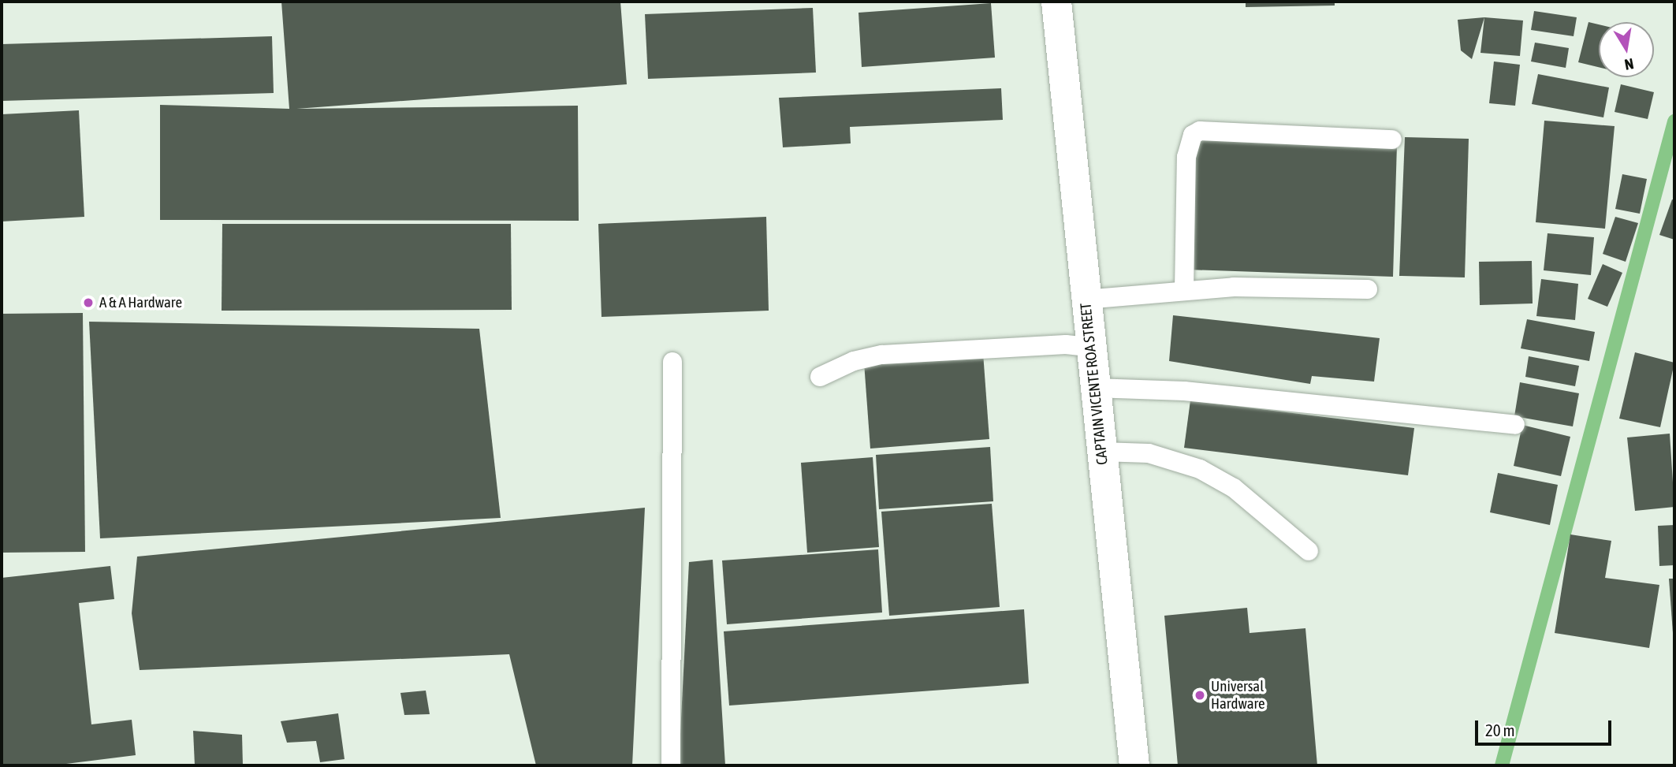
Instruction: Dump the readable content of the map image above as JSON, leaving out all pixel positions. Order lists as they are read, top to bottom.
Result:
{
  "streets": {
    "street": ["CAPTAIN VICENTE ROA STREET"]
  },
  "places": ["A & A Hardware", "Universal Hardware"],
  "scale_bar": "20 m",
  "north": "bottom"
}
